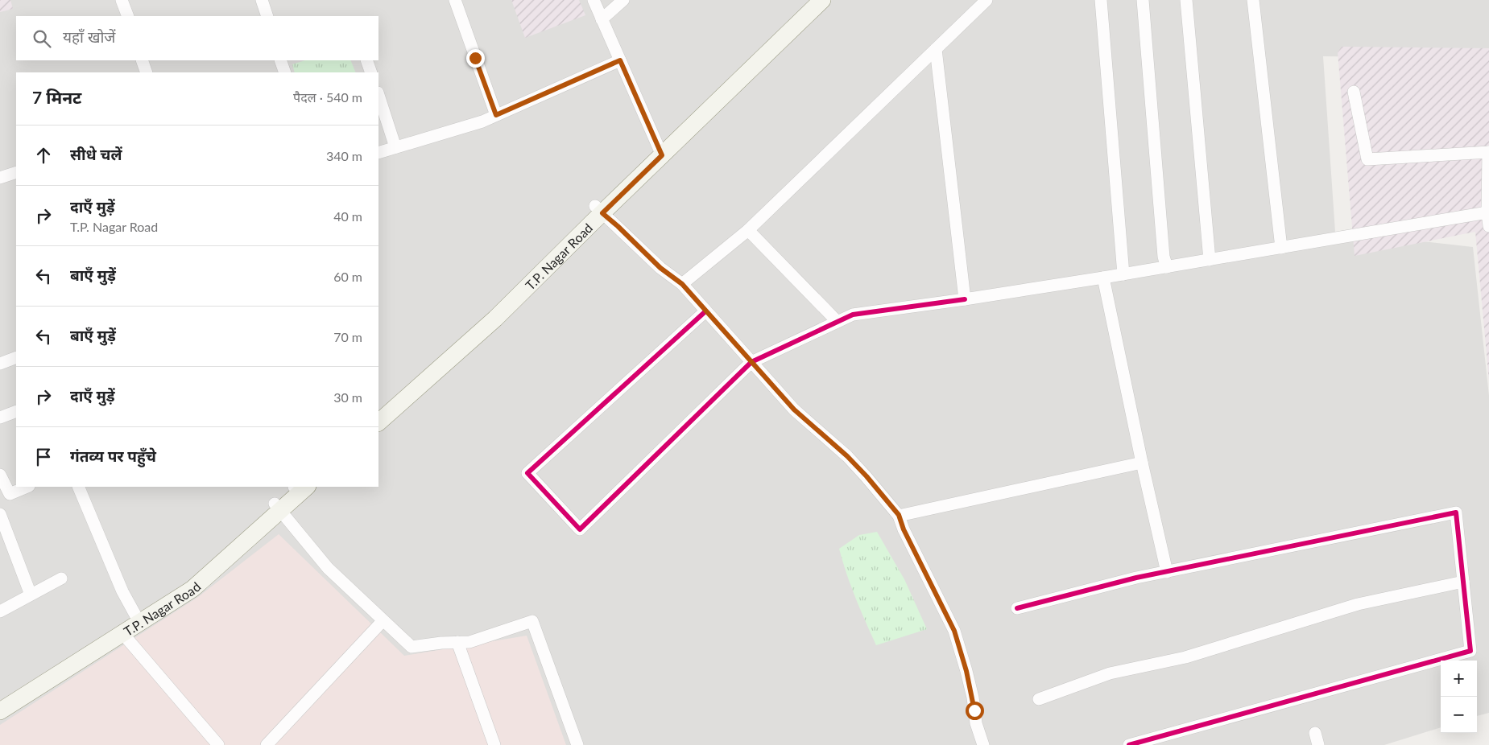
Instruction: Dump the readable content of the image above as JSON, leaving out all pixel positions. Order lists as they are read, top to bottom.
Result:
{
  "streets": {
    "main road": ["T.P. Nagar Road"]
  },
  "page": {
    "search": "यहाँ खोजें",
    "heading": ["7 मिनट", "पैदल · 540 m"],
    "list": [
      ["सीधे चलें", "340 m"],
      ["दाएँ मुड़ें", "T.P. Nagar Road", "40 m"],
      ["बाएँ मुड़ें", "60 m"],
      ["बाएँ मुड़ें", "70 m"],
      ["दाएँ मुड़ें", "30 m"],
      "गंतव्य पर पहुँचे"
    ],
    "map_buttons": ["+", "−"]
  }
}
